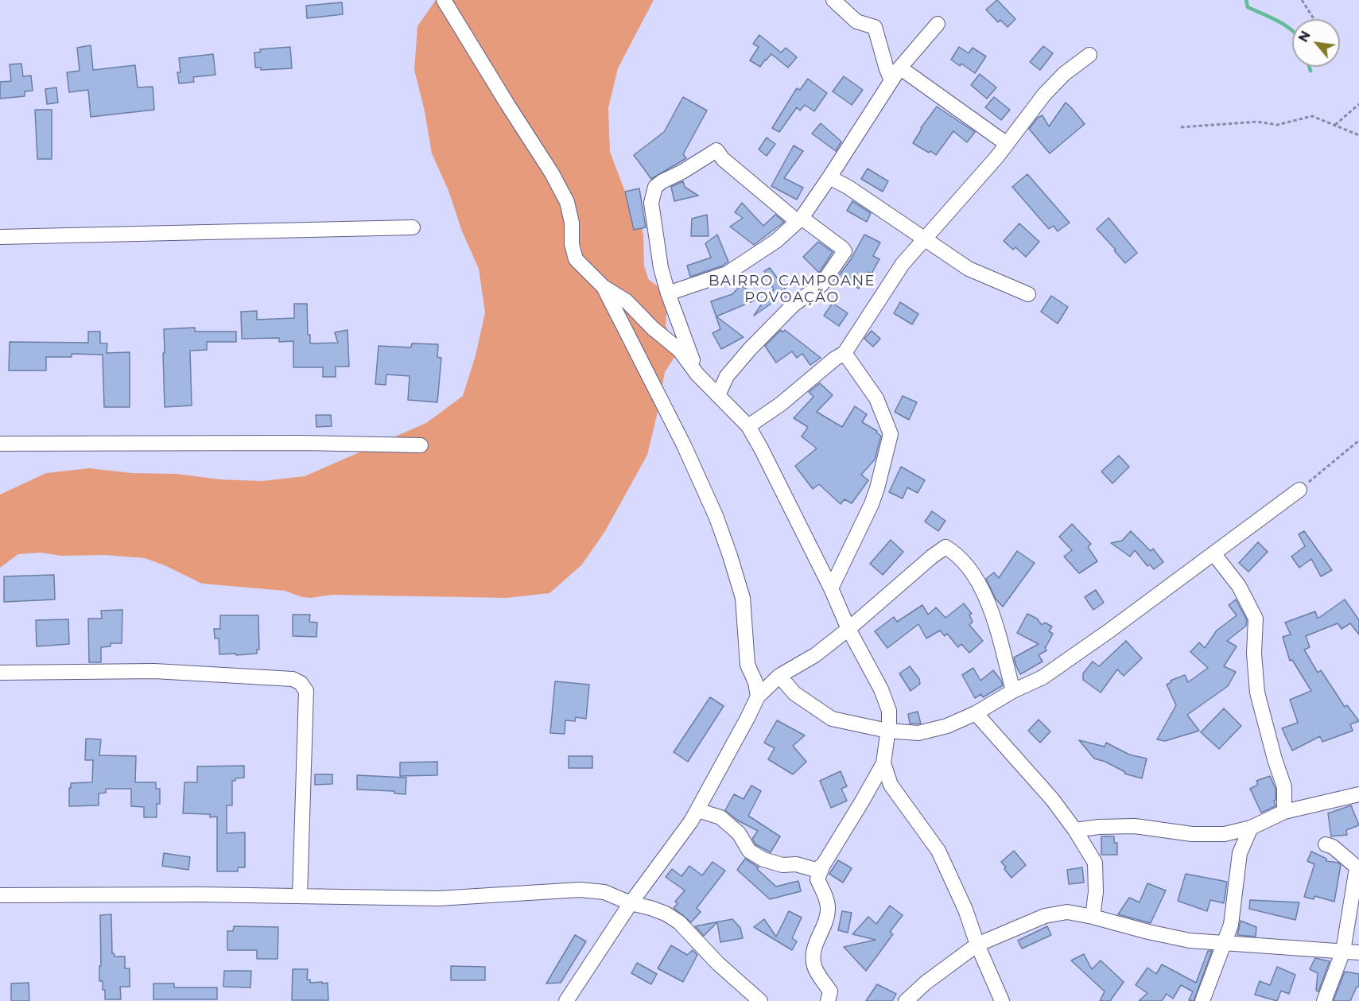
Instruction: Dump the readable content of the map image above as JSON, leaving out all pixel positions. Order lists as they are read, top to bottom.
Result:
{
  "districts": ["BAIRRO CAMPOANE POVOAÇÃO"],
  "north": "top left"
}
